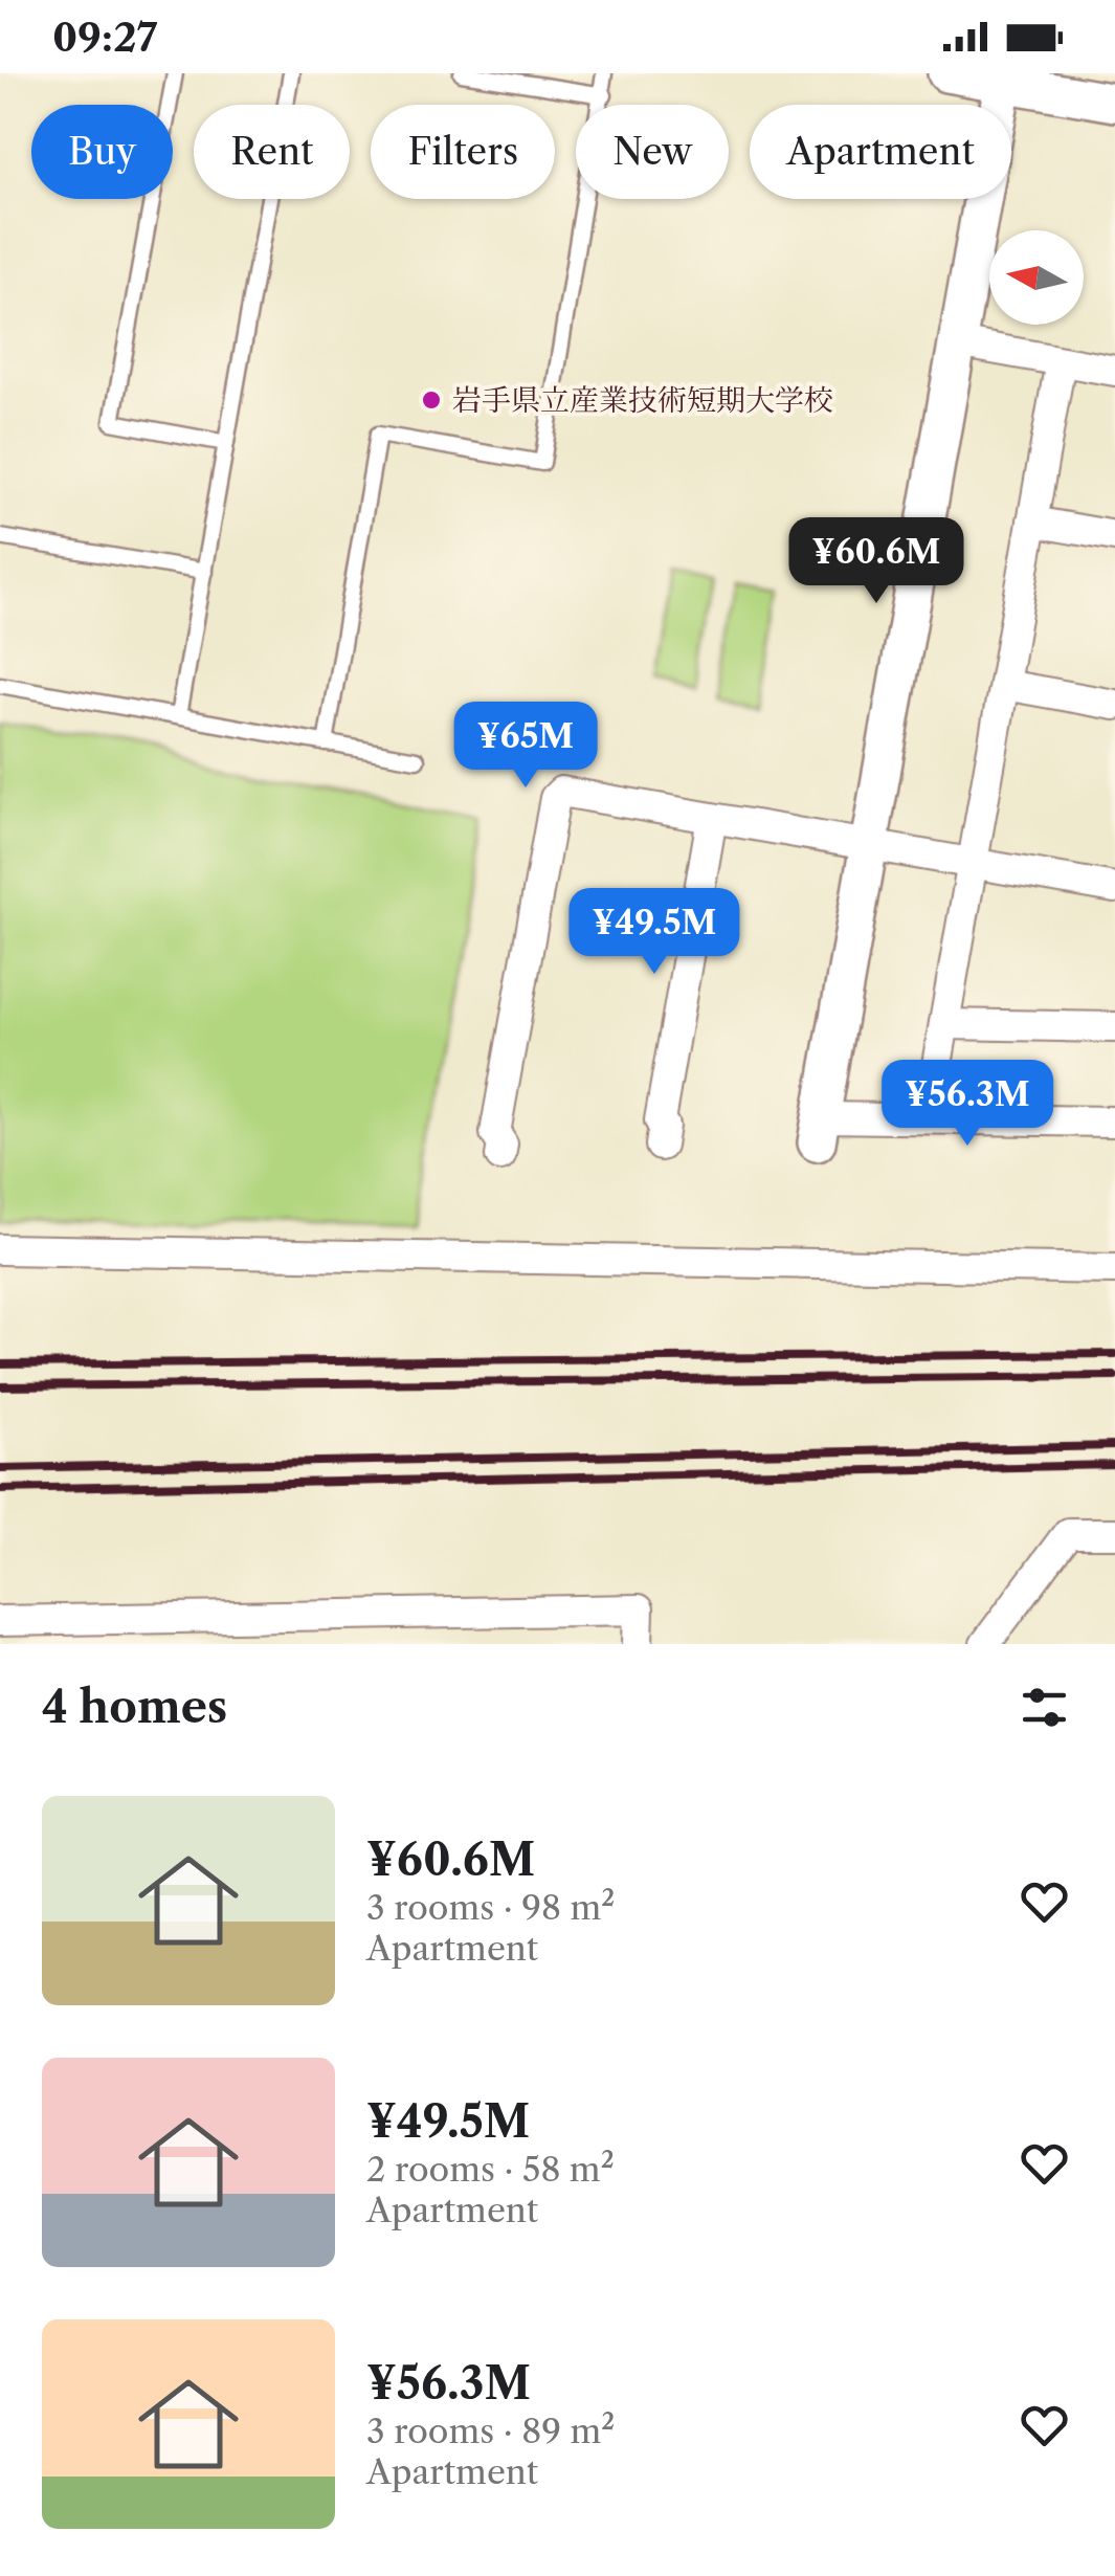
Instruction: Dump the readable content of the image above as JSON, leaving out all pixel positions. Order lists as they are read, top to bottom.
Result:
{
  "places": ["岩手県立産業技術短期大学校"],
  "north": "left",
  "page": {
    "status": "09:27",
    "chip": [
      "Buy",
      "Rent",
      "Filters",
      "New",
      "Apartment"
    ],
    "price": [
      "¥60.6M",
      "¥65M",
      "¥49.5M",
      "¥56.3M"
    ],
    "heading": "4 homes",
    "list": [
      {
        "name": "¥60.6M",
        "note": "3 rooms · 98 m² · Apartment"
      },
      {
        "name": "¥49.5M",
        "note": "2 rooms · 58 m² · Apartment"
      },
      {
        "name": "¥56.3M",
        "note": "3 rooms · 89 m² · Apartment"
      }
    ]
  }
}
